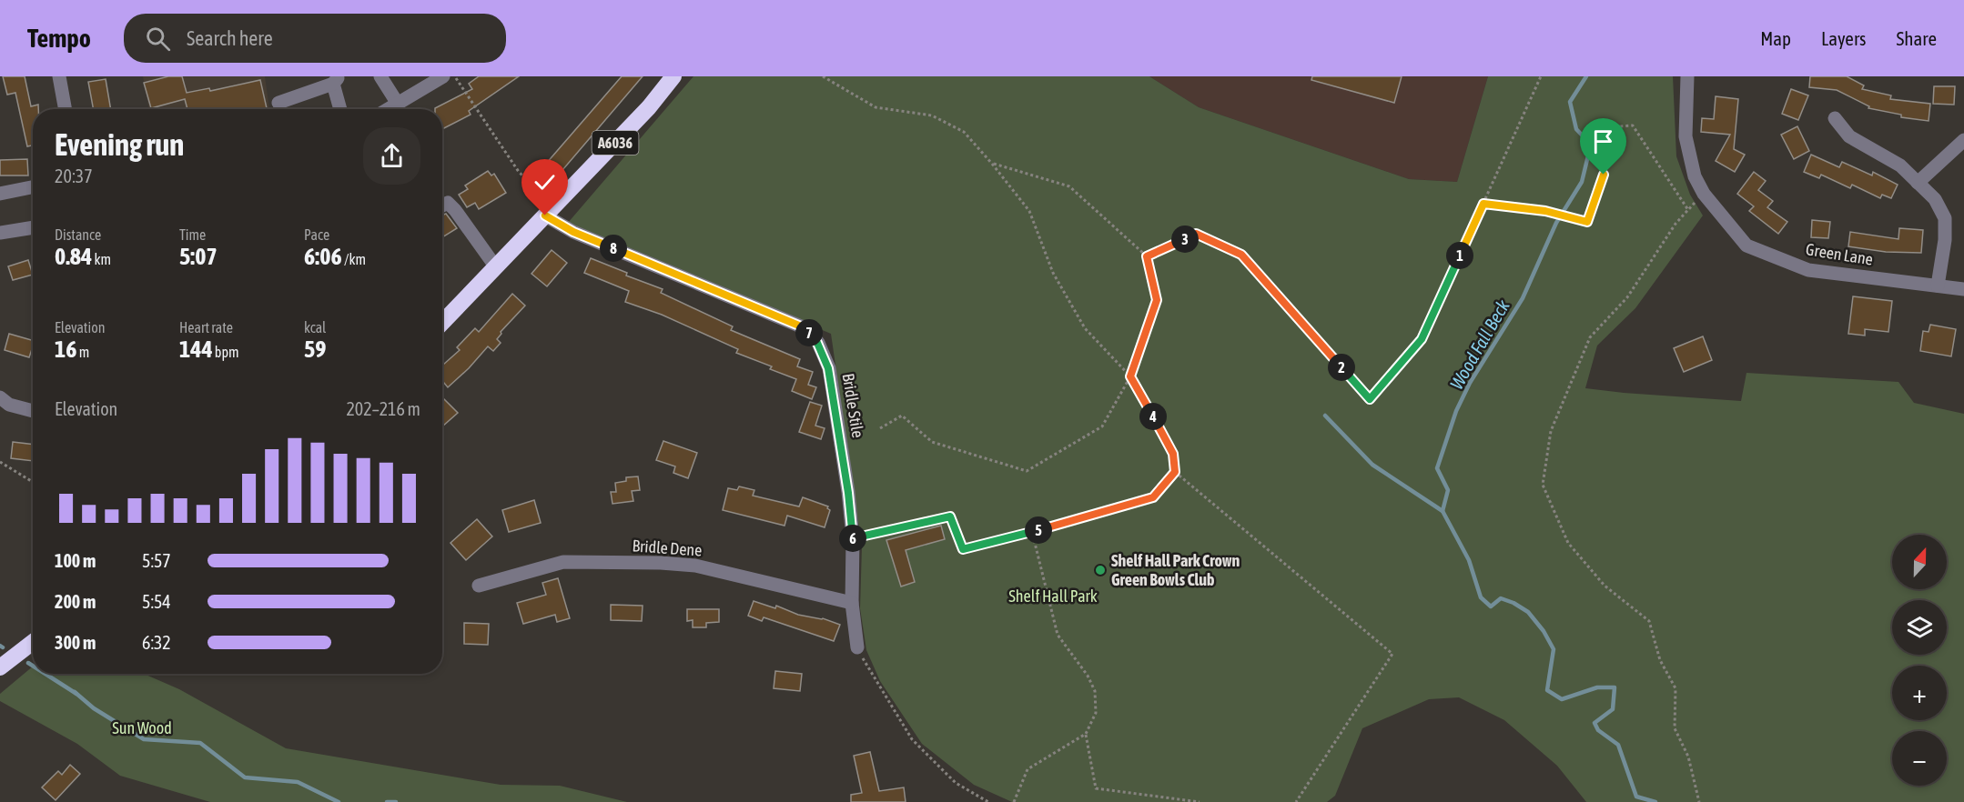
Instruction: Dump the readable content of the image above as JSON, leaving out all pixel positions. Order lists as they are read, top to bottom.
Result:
{
  "streets": {
    "highway": ["A6036"],
    "street": ["Green Lane", "Bridle Stile", "Bridle Dene"]
  },
  "crossings": [
    ["A6036", "Bridle Stile"],
    ["Bridle Stile", "Bridle Dene"]
  ],
  "water": ["Wood Fall Beck"],
  "parks": ["Shelf Hall Park", "Sun Wood"],
  "places": ["Shelf Hall Park Crown Green Bowls Club"],
  "north": "top",
  "page": {
    "header": "Tempo",
    "search": "Search here",
    "nav": ["Map", "Layers", "Share"],
    "heading": ["Evening run", "20:37"],
    "stats": [
      ["Distance", "0.84 km"],
      ["Time", "5:07"],
      ["Pace", "6:06 /km"],
      ["Elevation", "16 m"],
      ["Heart rate", "144 bpm"],
      ["kcal", "59"]
    ],
    "pins": [
      "3",
      "8",
      "1",
      "7",
      "2",
      "4",
      "5",
      "6"
    ],
    "chart": ["Elevation", "202–216 m"],
    "map_buttons": ["+", "−"],
    "list": [
      {
        "name": "100 m",
        "note": "5:57"
      },
      {
        "name": "200 m",
        "note": "5:54"
      },
      {
        "name": "300 m",
        "note": "6:32"
      }
    ]
  }
}
